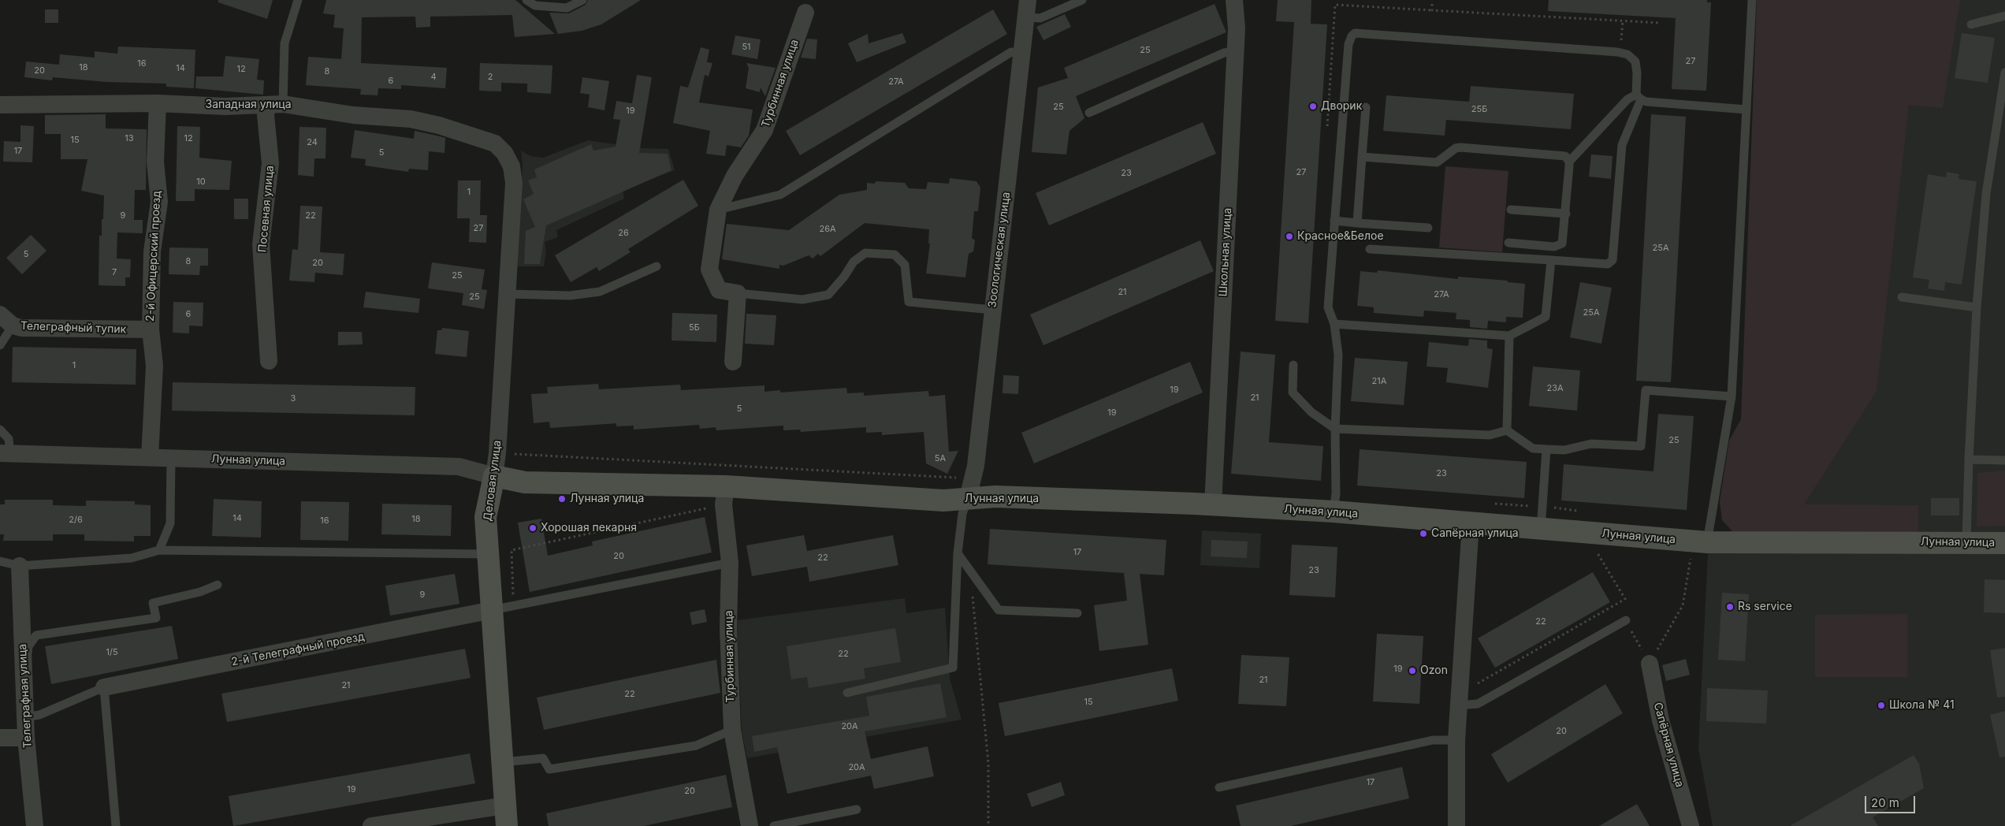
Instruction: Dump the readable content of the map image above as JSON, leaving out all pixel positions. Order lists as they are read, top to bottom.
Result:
{
  "streets": {
    "street": [
      "Турбинная улица",
      "Западная улица",
      "Посевная улица",
      "Зоологическая улица",
      "Школьная улица",
      "2-й Офицерский проезд",
      "Телеграфный тупик",
      "Лунная улица",
      "Деловая улица",
      "2-й Телеграфный проезд",
      "Телеграфная улица",
      "Сапёрная улица"
    ]
  },
  "crossings": [
    ["Турбинная улица", "Лунная улица"],
    ["Западная улица", "Посевная улица"],
    ["Западная улица", "2-й Офицерский проезд"],
    ["Западная улица", "Деловая улица"],
    ["Зоологическая улица", "Лунная улица"],
    ["Школьная улица", "Лунная улица"],
    ["2-й Офицерский проезд", "Телеграфный тупик"],
    ["2-й Офицерский проезд", "Лунная улица"],
    ["Лунная улица", "Деловая улица"],
    ["Деловая улица", "2-й Телеграфный проезд"]
  ],
  "places": [
    "Дворик",
    "Красное&Белое",
    "Лунная улица",
    "Хорошая пекарня",
    "Сапёрная улица",
    "Rs service",
    "Ozon",
    "Школа № 41"
  ],
  "house_numbers": [
    "51",
    "25",
    "27",
    "16",
    "18",
    "14",
    "12",
    "20",
    "8",
    "4",
    "2",
    "6",
    "27А",
    "25",
    "25Б",
    "19",
    "13",
    "12",
    "15",
    "24",
    "17",
    "5",
    "27",
    "23",
    "10",
    "1",
    "9",
    "22",
    "27",
    "26А",
    "26",
    "25А",
    "5",
    "8",
    "20",
    "7",
    "25",
    "21",
    "27А",
    "25",
    "25А",
    "6",
    "5Б",
    "1",
    "21А",
    "23А",
    "19",
    "21",
    "3",
    "5",
    "19",
    "25",
    "5А",
    "23",
    "14",
    "18",
    "2/6",
    "16",
    "17",
    "20",
    "22",
    "23",
    "9",
    "22",
    "1/5",
    "22",
    "19",
    "21",
    "21",
    "22",
    "15",
    "20А",
    "20",
    "20А",
    "17",
    "19",
    "20"
  ],
  "scale_bar": "20 m"
}
